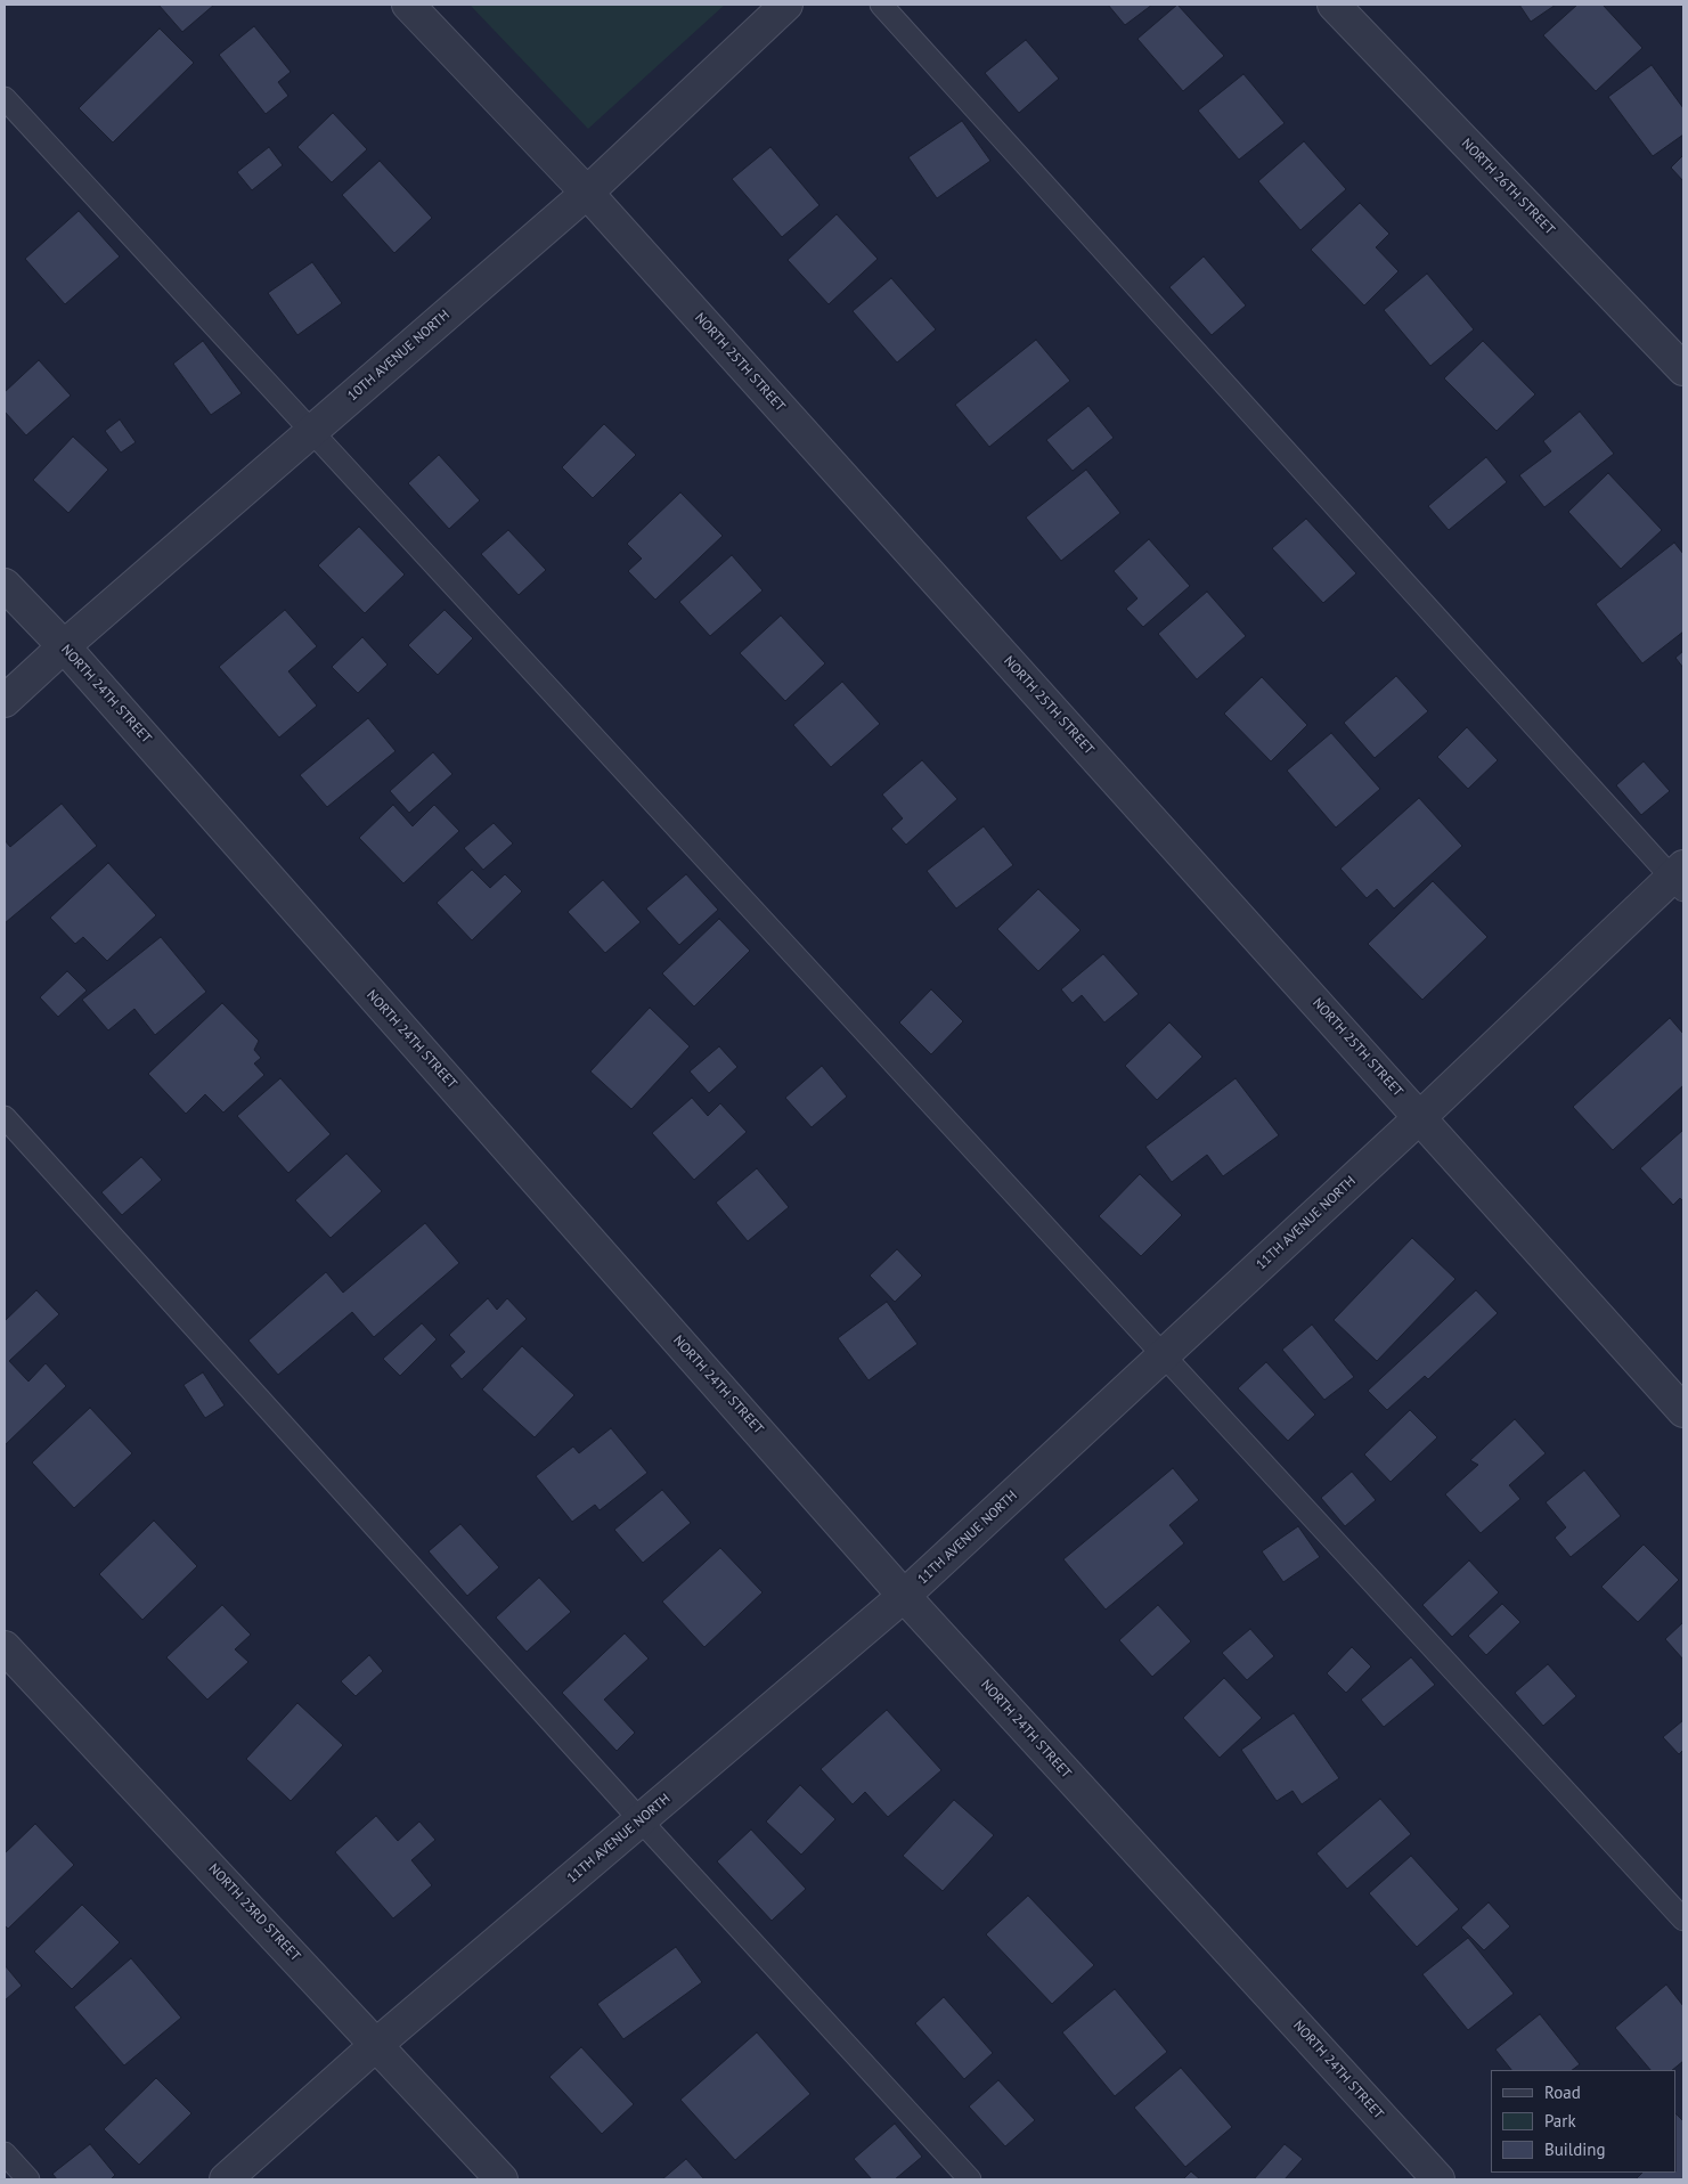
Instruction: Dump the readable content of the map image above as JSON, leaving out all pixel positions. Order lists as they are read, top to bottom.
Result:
{
  "streets": {
    "street": [
      "NORTH 26TH STREET",
      "10TH AVENUE NORTH",
      "NORTH 25TH STREET",
      "NORTH 24TH STREET",
      "11TH AVENUE NORTH",
      "NORTH 23RD STREET"
    ]
  },
  "crossings": [
    ["10TH AVENUE NORTH", "NORTH 25TH STREET"],
    ["10TH AVENUE NORTH", "NORTH 24TH STREET"],
    ["NORTH 25TH STREET", "11TH AVENUE NORTH"],
    ["NORTH 24TH STREET", "11TH AVENUE NORTH"],
    ["11TH AVENUE NORTH", "NORTH 23RD STREET"]
  ],
  "legend": ["Road", "Park", "Building"]
}
